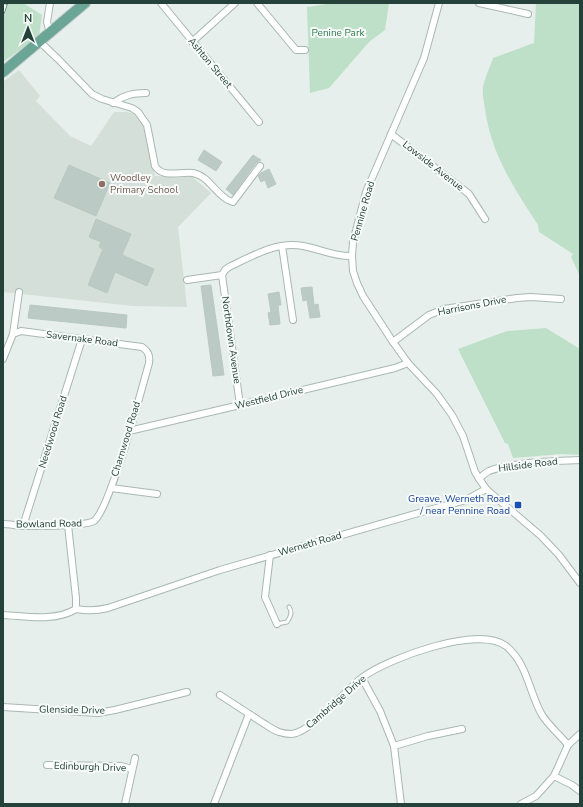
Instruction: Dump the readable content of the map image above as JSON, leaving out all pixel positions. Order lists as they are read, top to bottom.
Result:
{
  "streets": {
    "street": [
      "Ashton Street",
      "Lowside Avenue",
      "Pennine Road",
      "Harrisons Drive",
      "Savernake Road",
      "Northdown Avenue",
      "Westfield Drive",
      "Needwood Road",
      "Charnwood Road",
      "Hillside Road",
      "Bowland Road",
      "Werneth Road",
      "Cambridge Drive",
      "Glenside Drive",
      "Edinburgh Drive"
    ]
  },
  "crossings": [
    ["Lowside Avenue", "Pennine Road"],
    ["Pennine Road", "Harrisons Drive"],
    ["Pennine Road", "Westfield Drive"],
    ["Pennine Road", "Hillside Road"],
    ["Pennine Road", "Werneth Road"],
    ["Savernake Road", "Needwood Road"],
    ["Savernake Road", "Charnwood Road"],
    ["Northdown Avenue", "Westfield Drive"],
    ["Westfield Drive", "Charnwood Road"],
    ["Needwood Road", "Bowland Road"],
    ["Charnwood Road", "Bowland Road"]
  ],
  "parks": ["Penine Park"],
  "places": {
    "other": ["Woodley Primary School"],
    "transit": ["Greave, Werneth Road / near Pennine Road"]
  },
  "north": "top"
}
